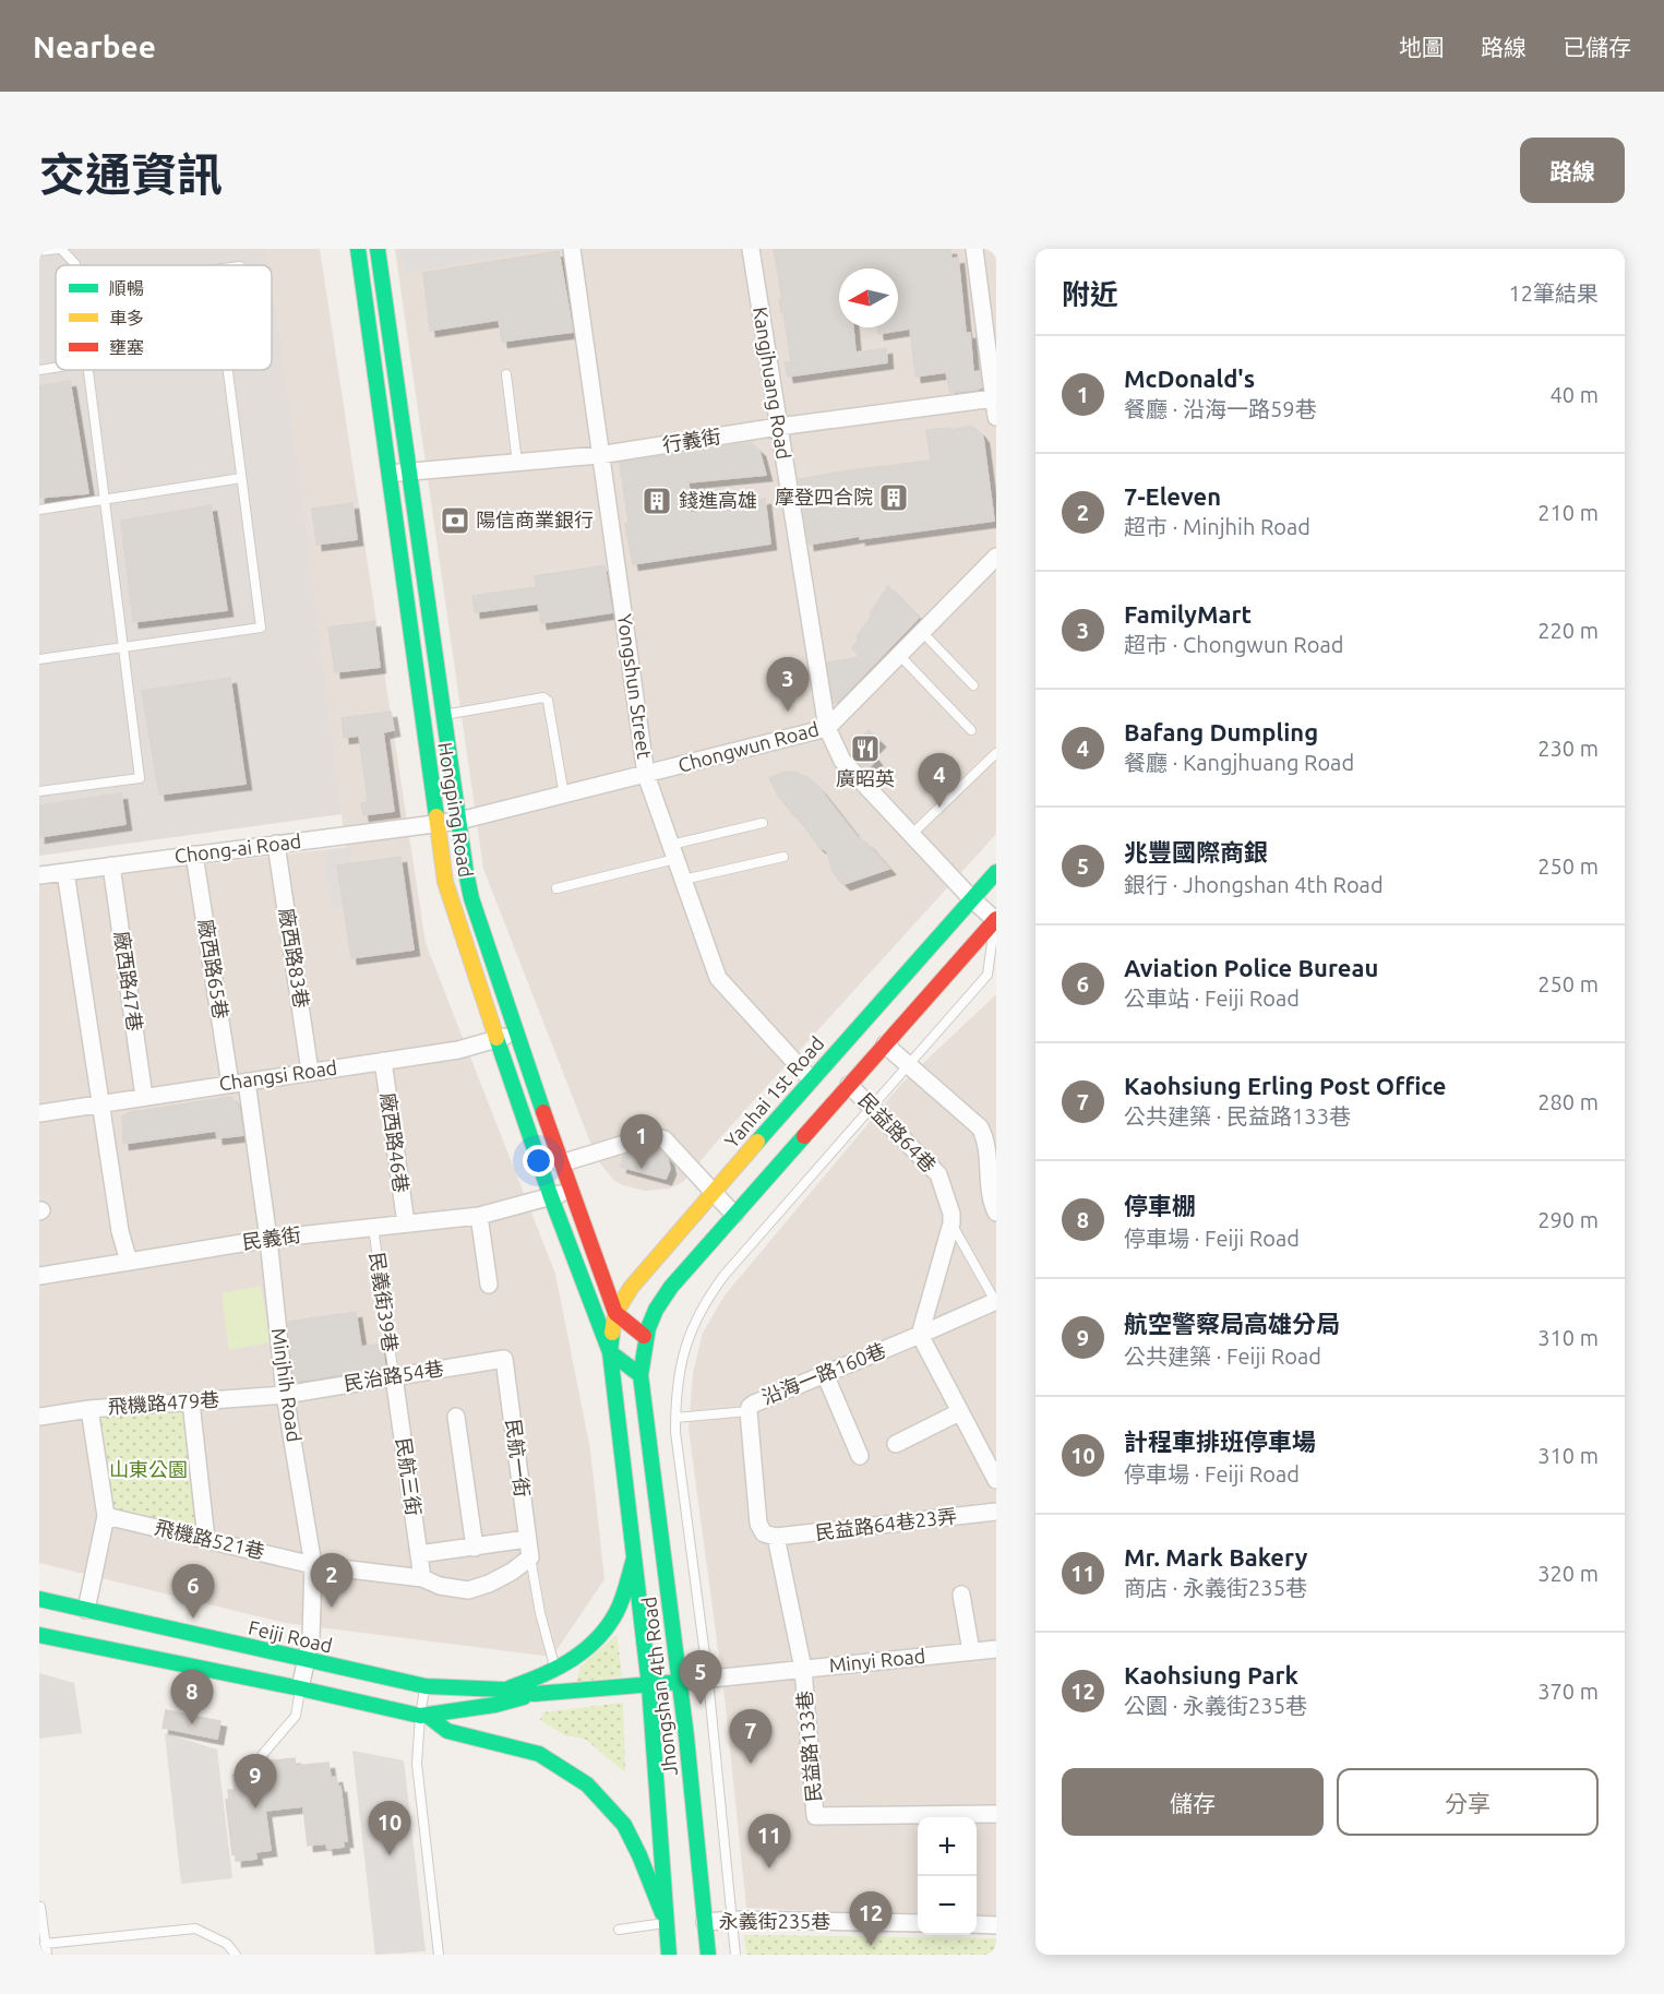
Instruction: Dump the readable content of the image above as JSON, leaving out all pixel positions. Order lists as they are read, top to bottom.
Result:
{
  "streets": {
    "street": [
      "Kangjhuang Road",
      "行義街",
      "Yongshun Street",
      "Chongwun Road",
      "Hongping Road",
      "Chong-ai Road",
      "廠西路83巷",
      "廠西路65巷",
      "廠西路47巷",
      "Changsi Road",
      "Yanhai 1st Road",
      "民益路64巷",
      "廠西路46巷",
      "民義街",
      "沿海一路160巷",
      "民治路54巷",
      "Minjhih Road",
      "飛機路479巷",
      "民航一街",
      "民航三街",
      "民益路64巷23弄",
      "飛機路521巷",
      "Feiji Road",
      "Minyi Road",
      "Jhongshan 4th Road",
      "民益路133巷",
      "永義街235巷"
    ],
    "lane": ["民義街39巷"]
  },
  "crossings": [
    ["Kangjhuang Road", "行義街"],
    ["Kangjhuang Road", "Chongwun Road"],
    ["Kangjhuang Road", "Yanhai 1st Road"],
    ["行義街", "Yongshun Street"],
    ["行義街", "Hongping Road"],
    ["Yongshun Street", "Chongwun Road"],
    ["Yongshun Street", "Yanhai 1st Road"],
    ["Chongwun Road", "Hongping Road"],
    ["Chongwun Road", "Chong-ai Road"],
    ["Hongping Road", "Chong-ai Road"],
    ["Hongping Road", "Changsi Road"],
    ["Hongping Road", "Yanhai 1st Road"],
    ["Hongping Road", "民義街"],
    ["Hongping Road", "Jhongshan 4th Road"],
    ["Chong-ai Road", "廠西路83巷"],
    ["Chong-ai Road", "廠西路65巷"],
    ["Chong-ai Road", "廠西路47巷"],
    ["廠西路83巷", "Changsi Road"],
    ["廠西路65巷", "Changsi Road"],
    ["廠西路65巷", "Minjhih Road"],
    ["廠西路47巷", "Changsi Road"],
    ["Changsi Road", "廠西路46巷"],
    ["Changsi Road", "Minjhih Road"],
    ["Yanhai 1st Road", "Jhongshan 4th Road"],
    ["民益路64巷", "沿海一路160巷"],
    ["廠西路46巷", "民義街"],
    ["民義街", "民義街39巷"],
    ["民義街", "Minjhih Road"],
    ["民義街39巷", "民治路54巷"],
    ["民義街39巷", "民航三街"],
    ["沿海一路160巷", "民益路64巷23弄"],
    ["沿海一路160巷", "民益路133巷"],
    ["民治路54巷", "Minjhih Road"],
    ["民治路54巷", "飛機路479巷"],
    ["民治路54巷", "民航一街"],
    ["民治路54巷", "民航三街"],
    ["Minjhih Road", "飛機路479巷"],
    ["Minjhih Road", "飛機路521巷"],
    ["Minjhih Road", "Feiji Road"],
    ["飛機路479巷", "飛機路521巷"],
    ["飛機路479巷", "Feiji Road"],
    ["民益路64巷23弄", "民益路133巷"],
    ["Feiji Road", "Minyi Road"],
    ["Feiji Road", "Jhongshan 4th Road"],
    ["Minyi Road", "Jhongshan 4th Road"],
    ["Minyi Road", "民益路133巷"],
    ["Jhongshan 4th Road", "永義街235巷"]
  ],
  "parks": ["山東公園"],
  "places": {
    "building": ["摩登四合院", "錢進高雄"],
    "bank": ["陽信商業銀行"],
    "restaurant": ["廣昭英"]
  },
  "legend": ["順暢", "車多", "壅塞"],
  "north": "left",
  "page": {
    "header": "Nearbee",
    "nav": ["地圖", "路線", "已儲存"],
    "title": "交通資訊",
    "buttons": [
      "路線",
      ["儲存", "分享"]
    ],
    "heading": ["附近", "12筆結果"],
    "list": [
      {
        "mark": "1",
        "name": "McDonald's",
        "note": "餐廳 · 沿海一路59巷",
        "value": "40 m"
      },
      {
        "mark": "2",
        "name": "7-Eleven",
        "note": "超市 · Minjhih Road",
        "value": "210 m"
      },
      {
        "mark": "3",
        "name": "FamilyMart",
        "note": "超市 · Chongwun Road",
        "value": "220 m"
      },
      {
        "mark": "4",
        "name": "Bafang Dumpling",
        "note": "餐廳 · Kangjhuang Road",
        "value": "230 m"
      },
      {
        "mark": "5",
        "name": "兆豐國際商銀",
        "note": "銀行 · Jhongshan 4th Road",
        "value": "250 m"
      },
      {
        "mark": "6",
        "name": "Aviation Police Bureau",
        "note": "公車站 · Feiji Road",
        "value": "250 m"
      },
      {
        "mark": "7",
        "name": "Kaohsiung Erling Post Office",
        "note": "公共建築 · 民益路133巷",
        "value": "280 m"
      },
      {
        "mark": "8",
        "name": "停車棚",
        "note": "停車場 · Feiji Road",
        "value": "290 m"
      },
      {
        "mark": "9",
        "name": "航空警察局高雄分局",
        "note": "公共建築 · Feiji Road",
        "value": "310 m"
      },
      {
        "mark": "10",
        "name": "計程車排班停車場",
        "note": "停車場 · Feiji Road",
        "value": "310 m"
      },
      {
        "mark": "11",
        "name": "Mr. Mark Bakery",
        "note": "商店 · 永義街235巷",
        "value": "320 m"
      },
      {
        "mark": "12",
        "name": "Kaohsiung Park",
        "note": "公園 · 永義街235巷",
        "value": "370 m"
      }
    ],
    "pins": [
      "3",
      "4",
      "1",
      "2",
      "6",
      "5",
      "8",
      "7",
      "9",
      "10",
      "11",
      "12"
    ],
    "map_buttons": ["+", "−"]
  }
}
